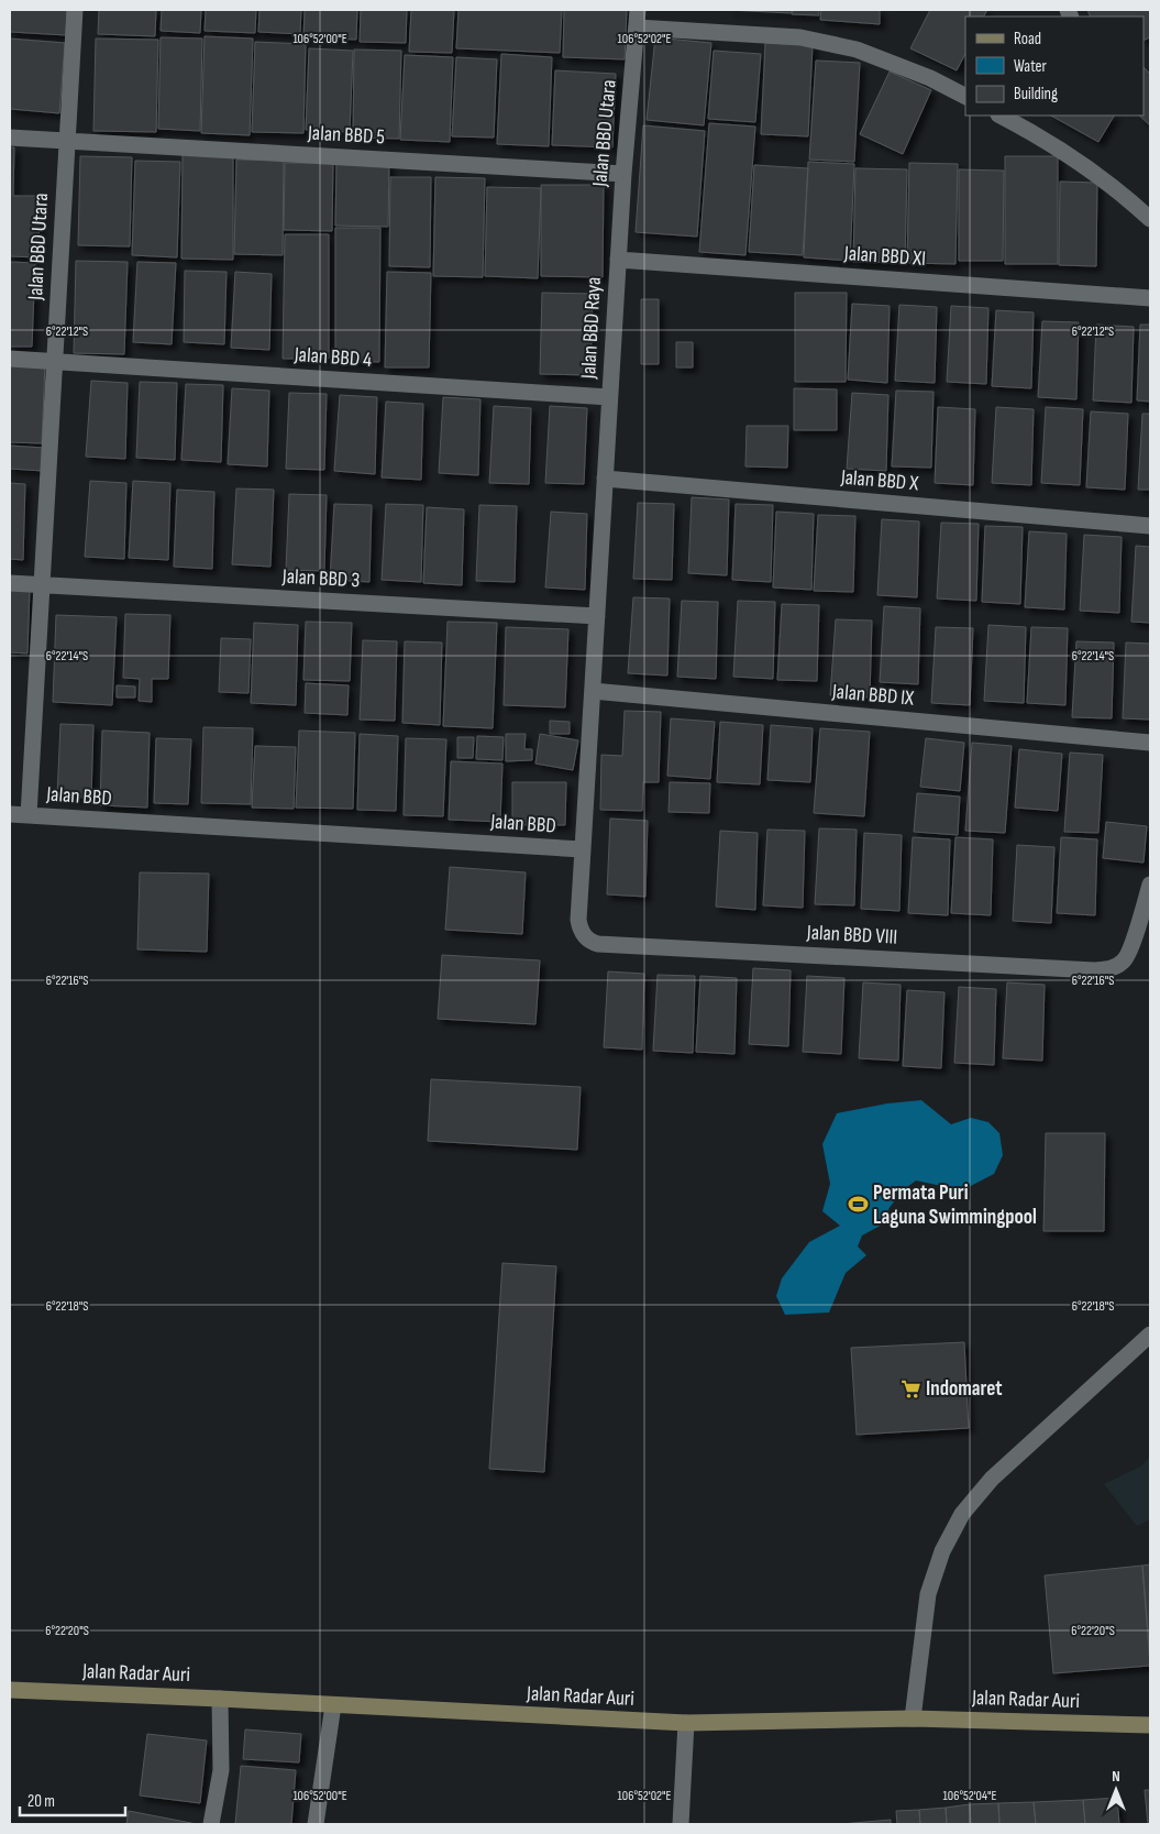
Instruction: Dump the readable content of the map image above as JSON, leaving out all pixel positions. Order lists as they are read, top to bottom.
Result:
{
  "streets": {
    "main road": ["Jalan Radar Auri"],
    "street": [
      "Jalan BBD Utara",
      "Jalan BBD 5",
      "Jalan BBD XI",
      "Jalan BBD Raya",
      "Jalan BBD 4",
      "Jalan BBD X",
      "Jalan BBD 3",
      "Jalan BBD IX",
      "Jalan BBD",
      "Jalan BBD VIII"
    ]
  },
  "crossings": [
    ["Jalan BBD Utara", "Jalan BBD 5"],
    ["Jalan BBD Utara", "Jalan BBD XI"],
    ["Jalan BBD Utara", "Jalan BBD Raya"],
    ["Jalan BBD Utara", "Jalan BBD 4"],
    ["Jalan BBD Utara", "Jalan BBD 3"],
    ["Jalan BBD Utara", "Jalan BBD"],
    ["Jalan BBD XI", "Jalan BBD Raya"],
    ["Jalan BBD Raya", "Jalan BBD 4"],
    ["Jalan BBD Raya", "Jalan BBD"],
    ["Jalan BBD 4", "Jalan BBD"],
    ["Jalan BBD X", "Jalan BBD"],
    ["Jalan BBD 3", "Jalan BBD"],
    ["Jalan BBD IX", "Jalan BBD"],
    ["Jalan BBD", "Jalan BBD VIII"]
  ],
  "places": {
    "sports": ["Permata Puri Laguna Swimmingpool"],
    "supermarket": ["Indomaret"]
  },
  "legend": ["Road", "Water", "Building"],
  "scale_bar": "20 m",
  "north": "top",
  "coordinates": [
    "106°52'00\"E",
    "106°52'02\"E",
    "6°22'12\"S",
    "6°22'14\"S",
    "6°22'16\"S",
    "6°22'18\"S",
    "6°22'20\"S",
    "106°52'04\"E"
  ]
}
